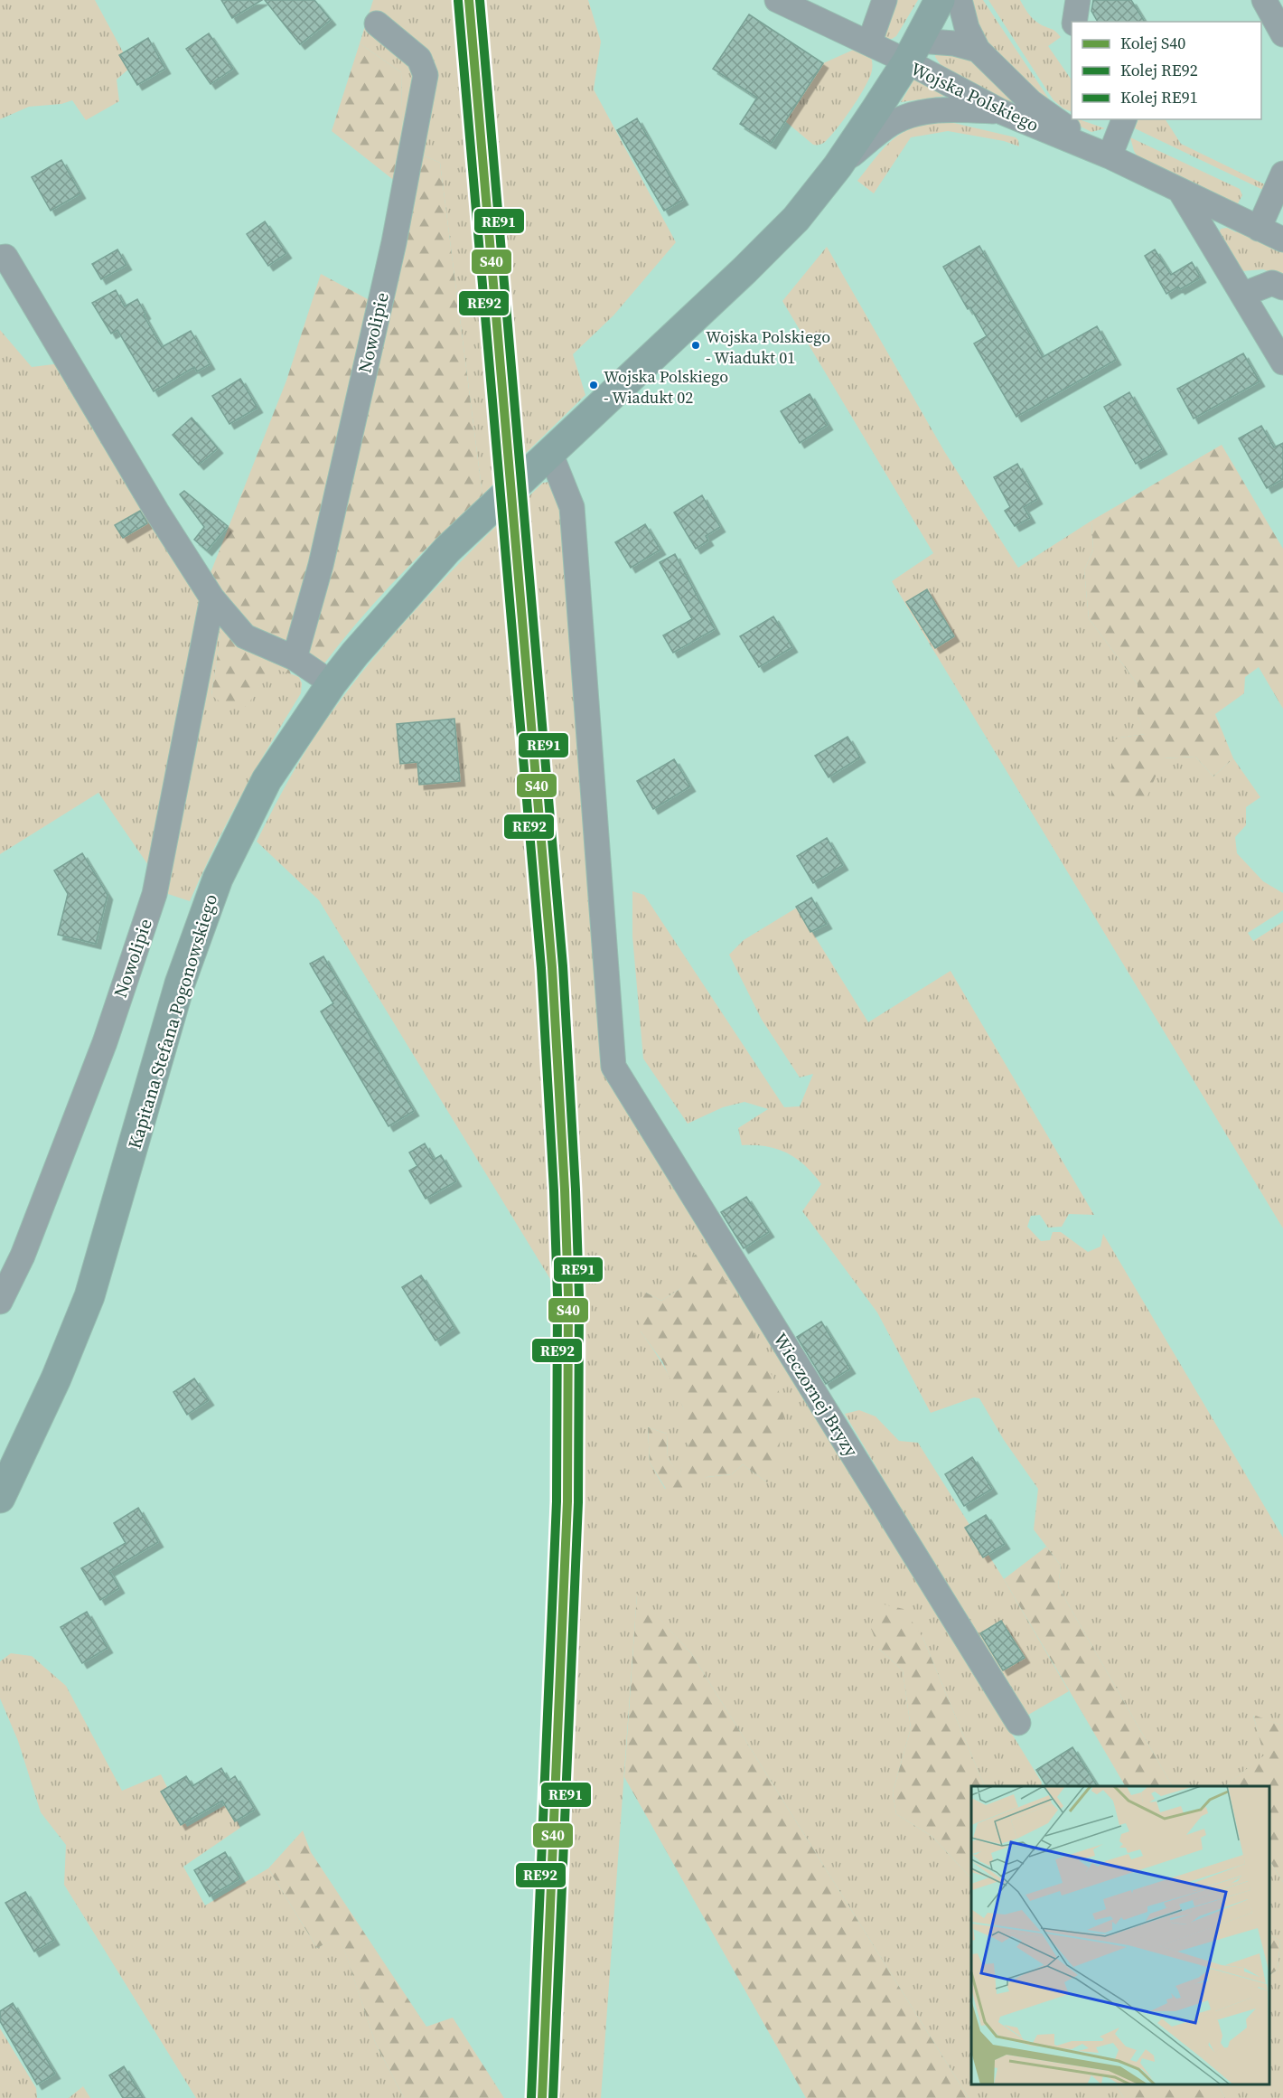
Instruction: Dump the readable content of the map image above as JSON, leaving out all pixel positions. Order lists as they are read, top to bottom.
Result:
{
  "streets": {
    "main road": ["Wojska Polskiego", "Kapitana Stefana Pogonowskiego"],
    "street": ["Nowolipie", "Wieczornej Bryzy"]
  },
  "crossings": [
    ["Wojska Polskiego", "Kapitana Stefana Pogonowskiego"],
    ["Wojska Polskiego", "Wieczornej Bryzy"],
    ["Kapitana Stefana Pogonowskiego", "Wieczornej Bryzy"]
  ],
  "places": ["Wojska Polskiego - Wiadukt 01", "Wojska Polskiego - Wiadukt 02"],
  "lines": ["rail line S40", "rail line RE91", "rail line RE92"],
  "legend": ["Kolej S40", "Kolej RE92", "Kolej RE91"]
}
